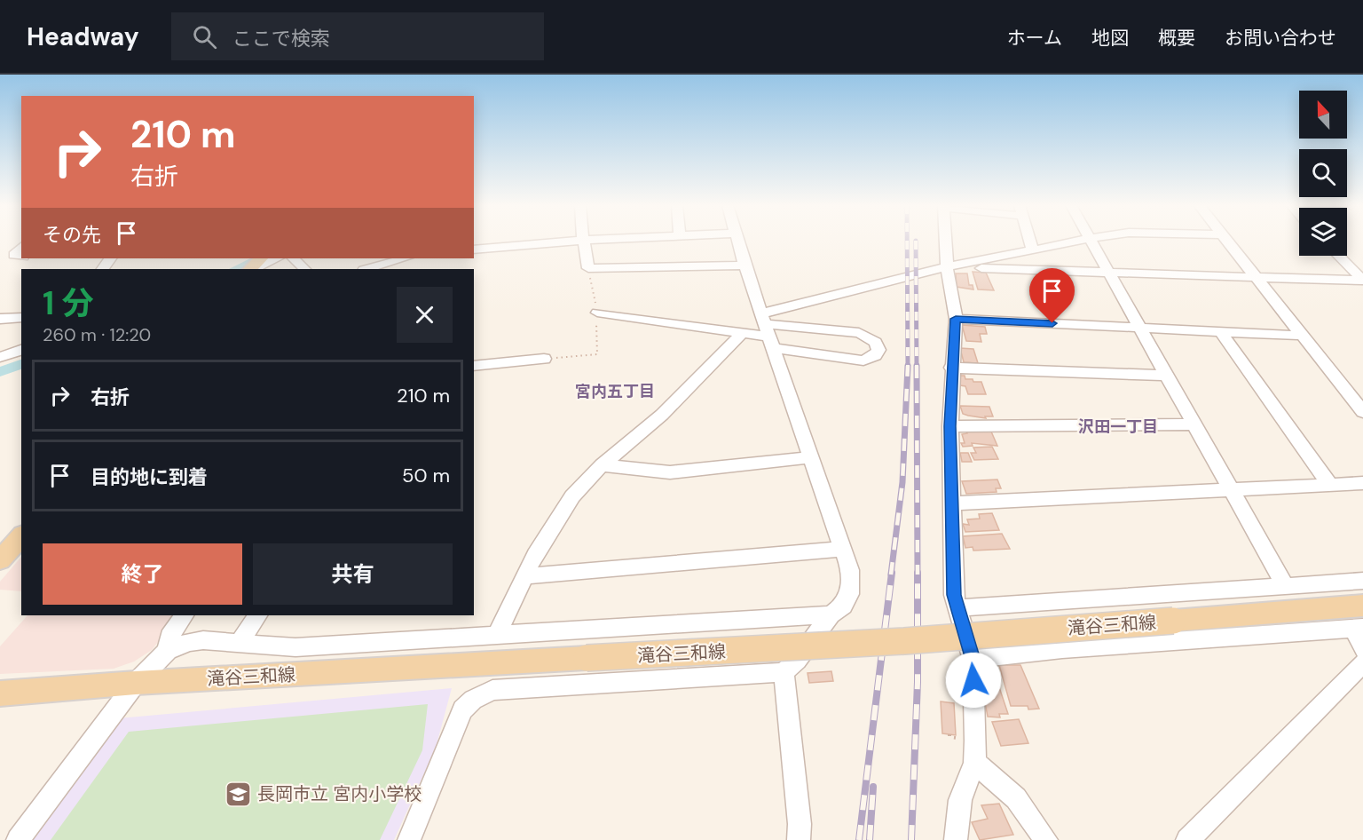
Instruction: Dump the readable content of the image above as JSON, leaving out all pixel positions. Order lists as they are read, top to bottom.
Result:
{
  "streets": {
    "main road": ["滝谷三和線"]
  },
  "districts": ["宮内五丁目", "沢田一丁目"],
  "places": {
    "school or university": ["長岡市立 宮内小学校"]
  },
  "north": "top",
  "page": {
    "header": "Headway",
    "search": "ここで検索",
    "nav": [
      "ホーム",
      "地図",
      "概要",
      "お問い合わせ"
    ],
    "turn": ["210 m", "右折"],
    "then": "その先",
    "heading": ["1 分", "260 m · 12:20"],
    "list": [
      {
        "name": "右折",
        "value": "210 m"
      },
      {
        "name": "目的地に到着",
        "value": "50 m"
      }
    ],
    "buttons": ["終了", "共有"]
  }
}
